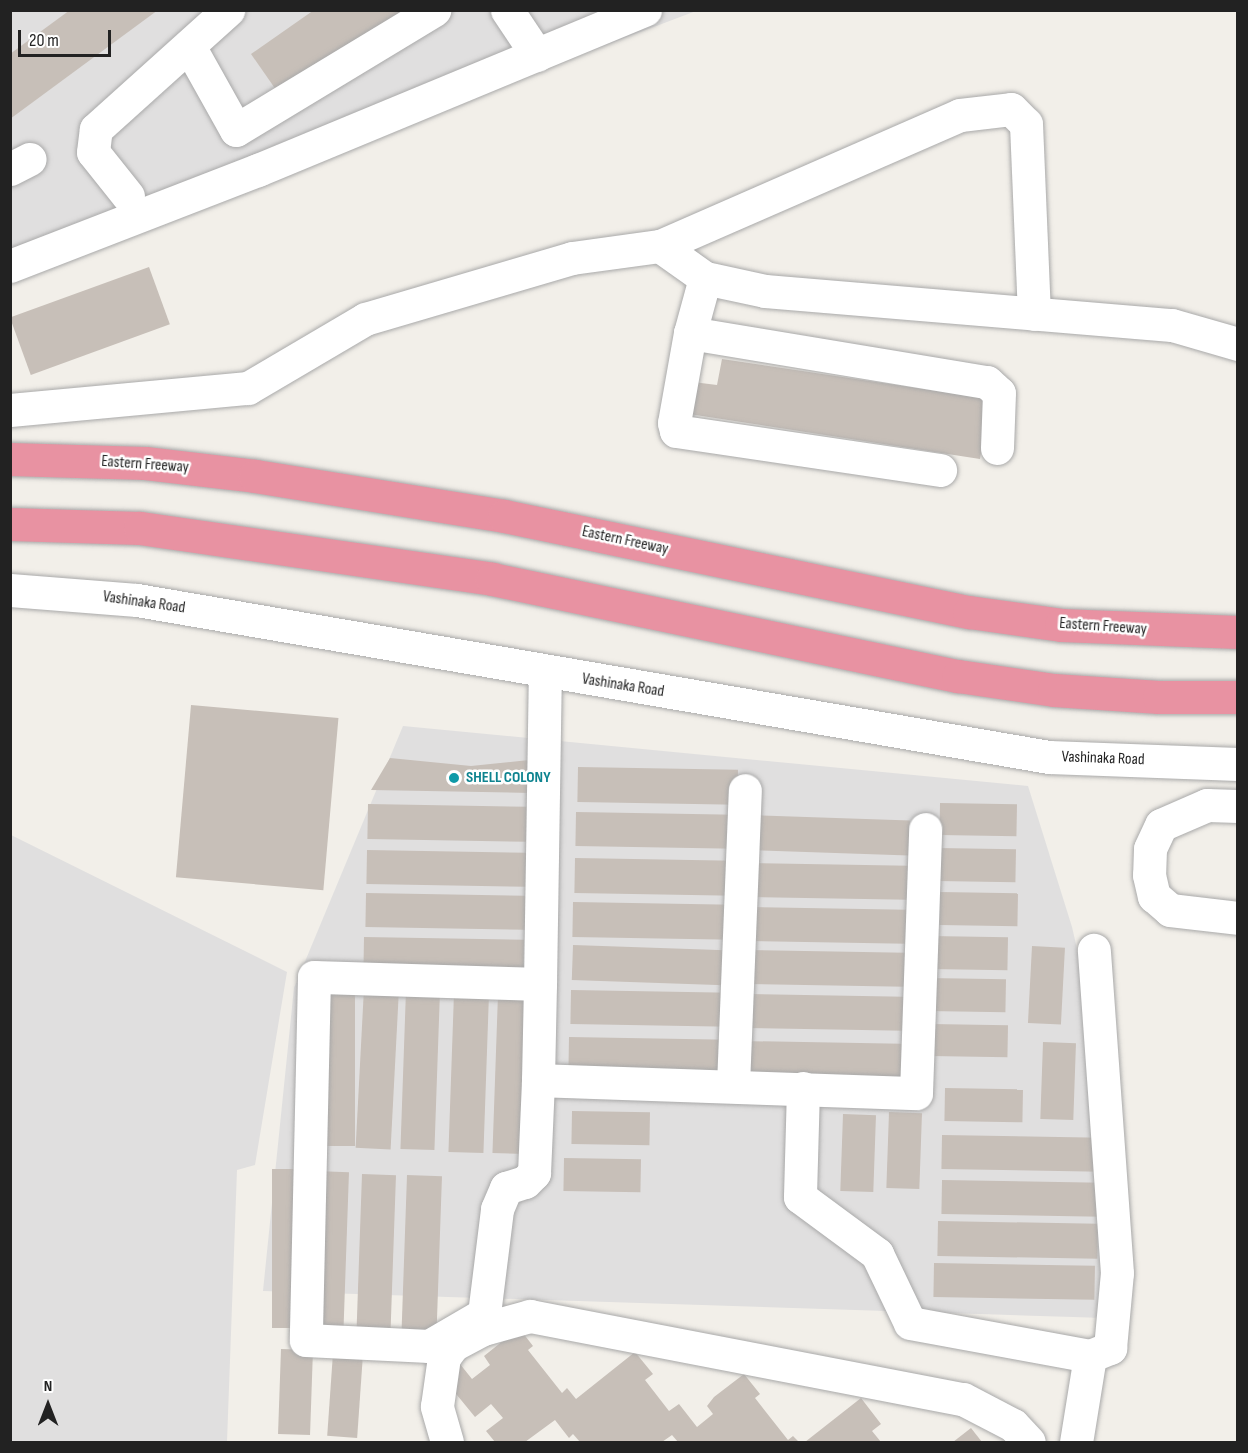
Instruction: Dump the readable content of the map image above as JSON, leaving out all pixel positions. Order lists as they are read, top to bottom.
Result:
{
  "streets": {
    "highway": ["Eastern Freeway"],
    "street": ["Vashinaka Road"]
  },
  "places": ["SHELL COLONY"],
  "scale_bar": "20 m",
  "north": "top"
}
